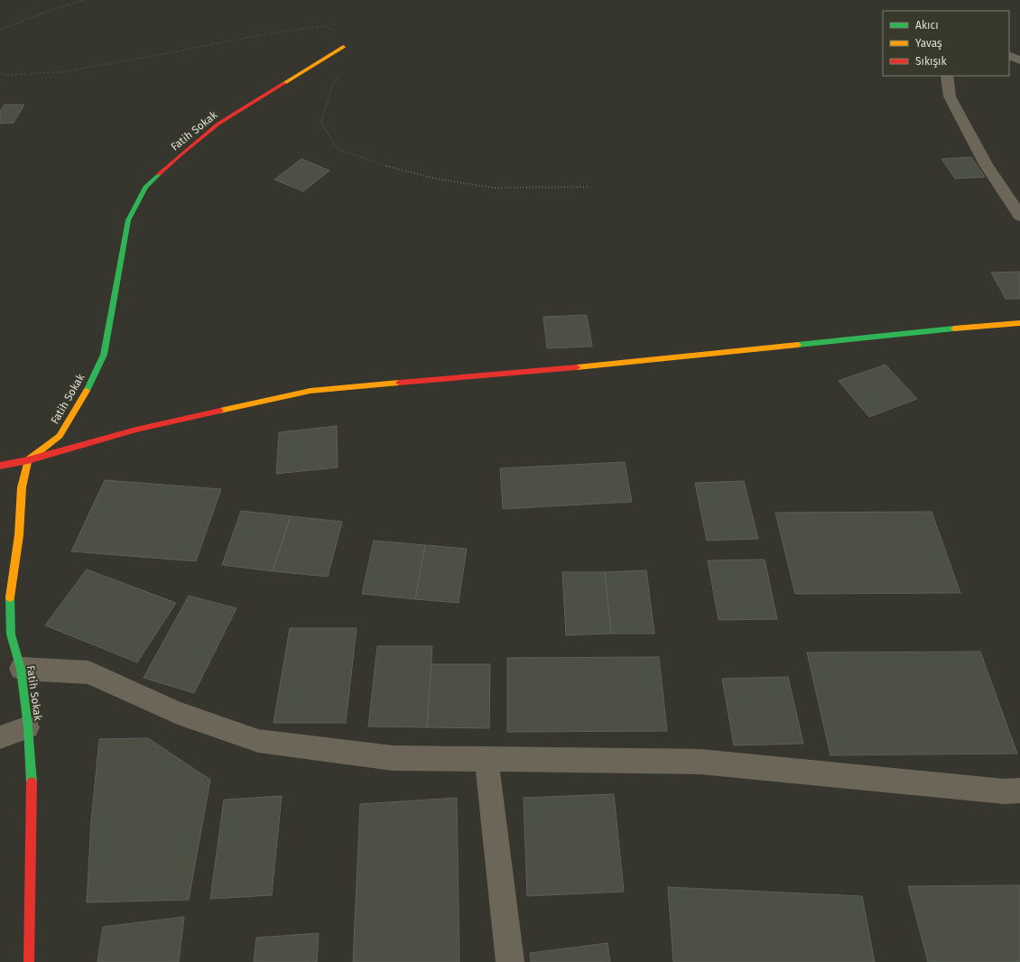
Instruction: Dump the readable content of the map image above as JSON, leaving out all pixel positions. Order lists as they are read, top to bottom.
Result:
{
  "streets": {
    "street": ["Fatih Sokak"]
  },
  "legend": ["Akıcı", "Yavaş", "Sıkışık"]
}
